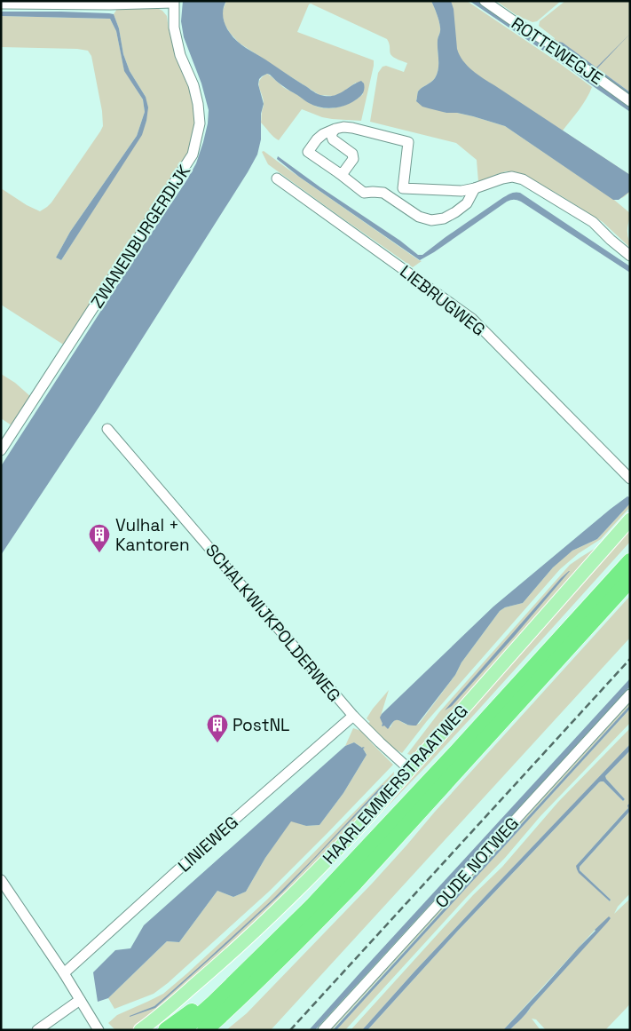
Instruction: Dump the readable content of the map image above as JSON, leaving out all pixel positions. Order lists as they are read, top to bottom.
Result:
{
  "streets": {
    "main road": ["HAARLEMMERSTRAATWEG"],
    "street": [
      "ROTTEWEGJE",
      "ZWANENBURGERDIJK",
      "LIEBRUGWEG",
      "SCHALKWIJKPOLDERWEG",
      "LINIEWEG",
      "OUDE NOTWEG"
    ]
  },
  "crossings": [
    ["SCHALKWIJKPOLDERWEG", "HAARLEMMERSTRAATWEG"],
    ["SCHALKWIJKPOLDERWEG", "LINIEWEG"]
  ],
  "places": {
    "building": ["Vulhal + Kantoren", "PostNL"]
  }
}
